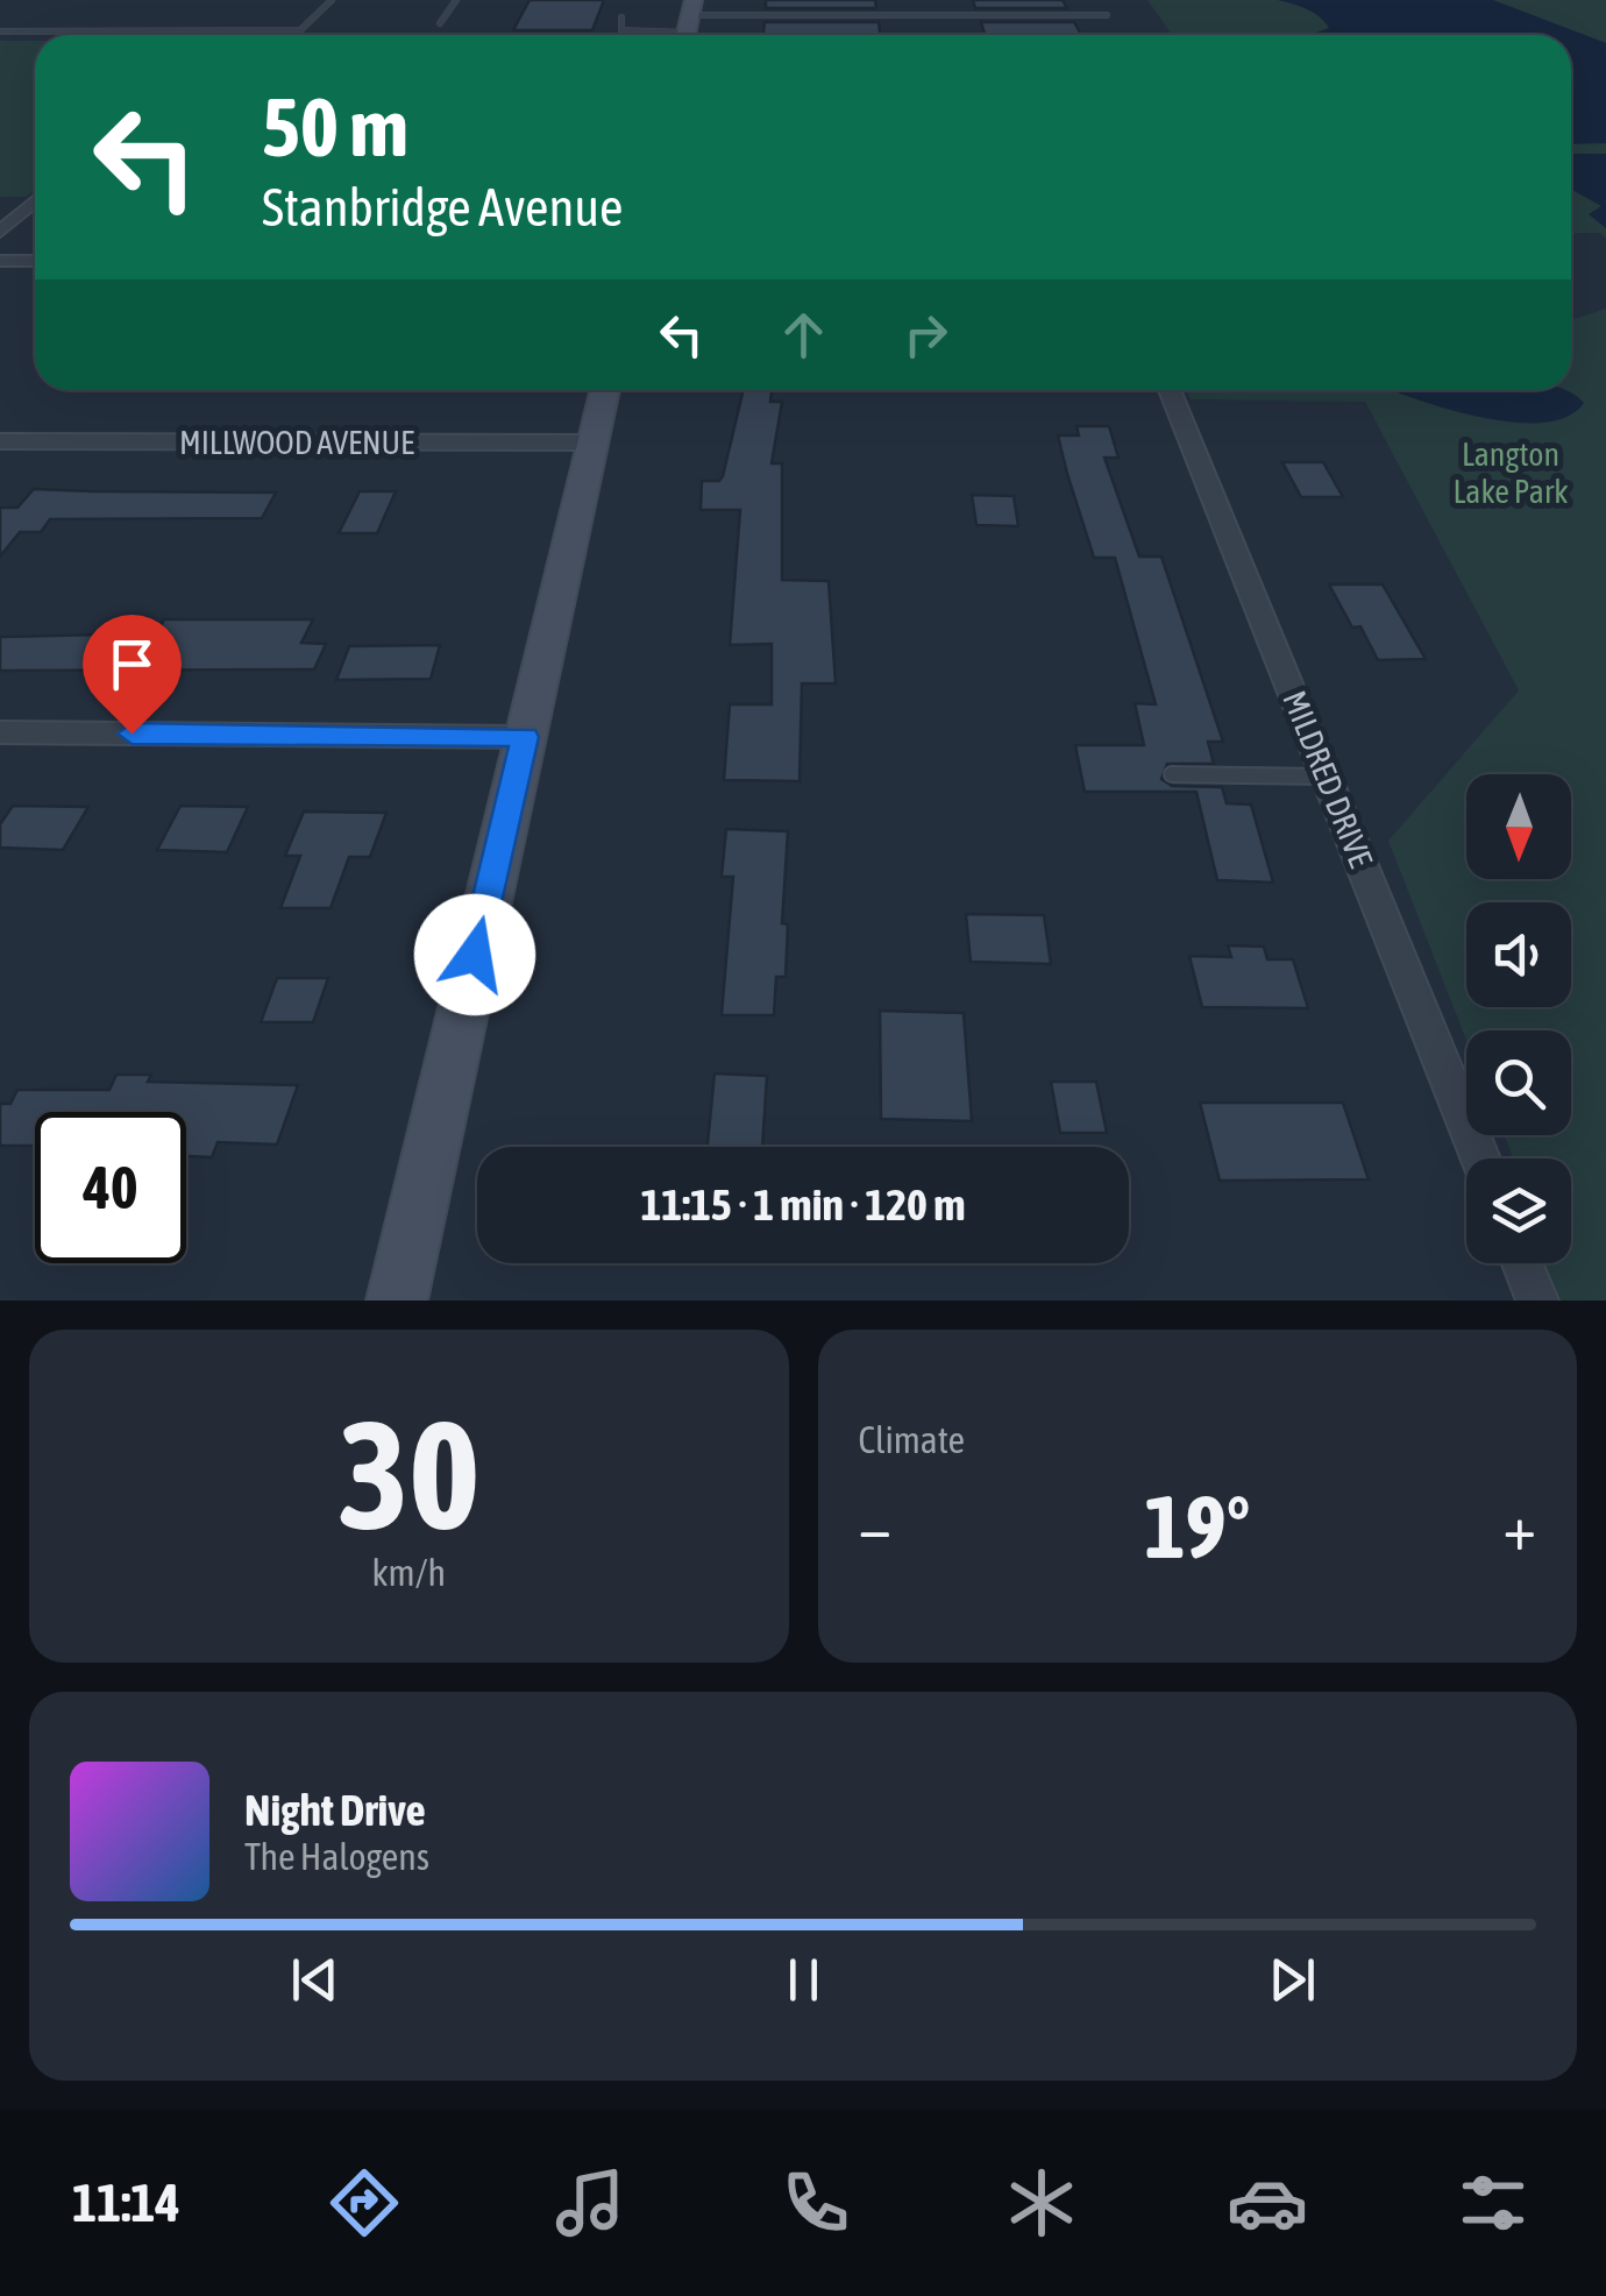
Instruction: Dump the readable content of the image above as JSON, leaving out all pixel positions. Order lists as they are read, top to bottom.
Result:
{
  "streets": {
    "street": ["MILLWOOD AVENUE", "MILDRED DRIVE"]
  },
  "parks": ["Langton Lake Park"],
  "north": "bottom",
  "page": {
    "turn": ["50 m", "Stanbridge Avenue"],
    "limit": "40",
    "trip": "11:15 · 1 min · 120 m",
    "tile": [
      ["30", "km/h"],
      "Climate"
    ],
    "heat": ["−", "19°", "+"],
    "song": ["Night Drive", "The Halogens"],
    "tabs": "11:14"
  }
}
